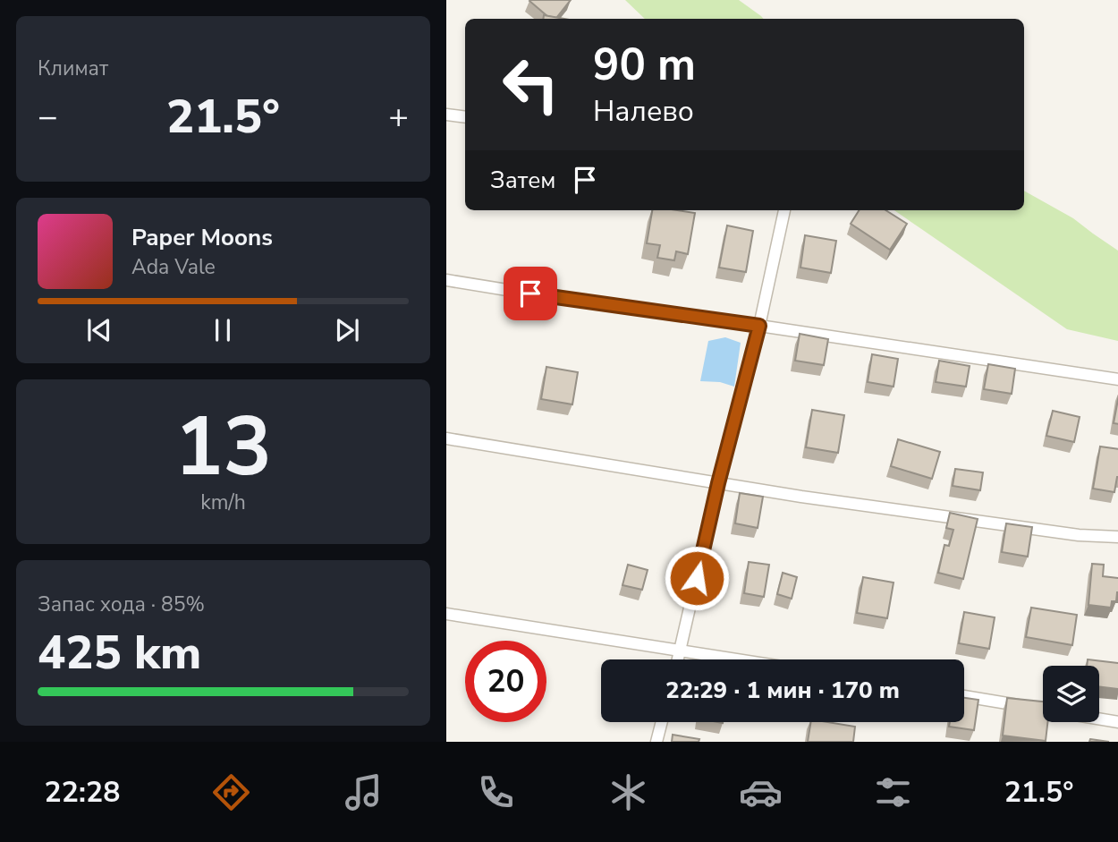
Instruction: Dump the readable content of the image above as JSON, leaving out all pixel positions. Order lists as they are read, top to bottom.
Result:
{
  "page": {
    "tile": [
      "Климат",
      ["13", "km/h"],
      ["Запас хода · 85%", "425 km"]
    ],
    "turn": ["90 m", "Налево"],
    "heat": ["−", "21.5°", "+"],
    "then": "Затем",
    "song": ["Paper Moons", "Ada Vale"],
    "limit": "20",
    "trip": "22:29 · 1 мин · 170 m",
    "tabs": ["22:28", "21.5°"]
  }
}
